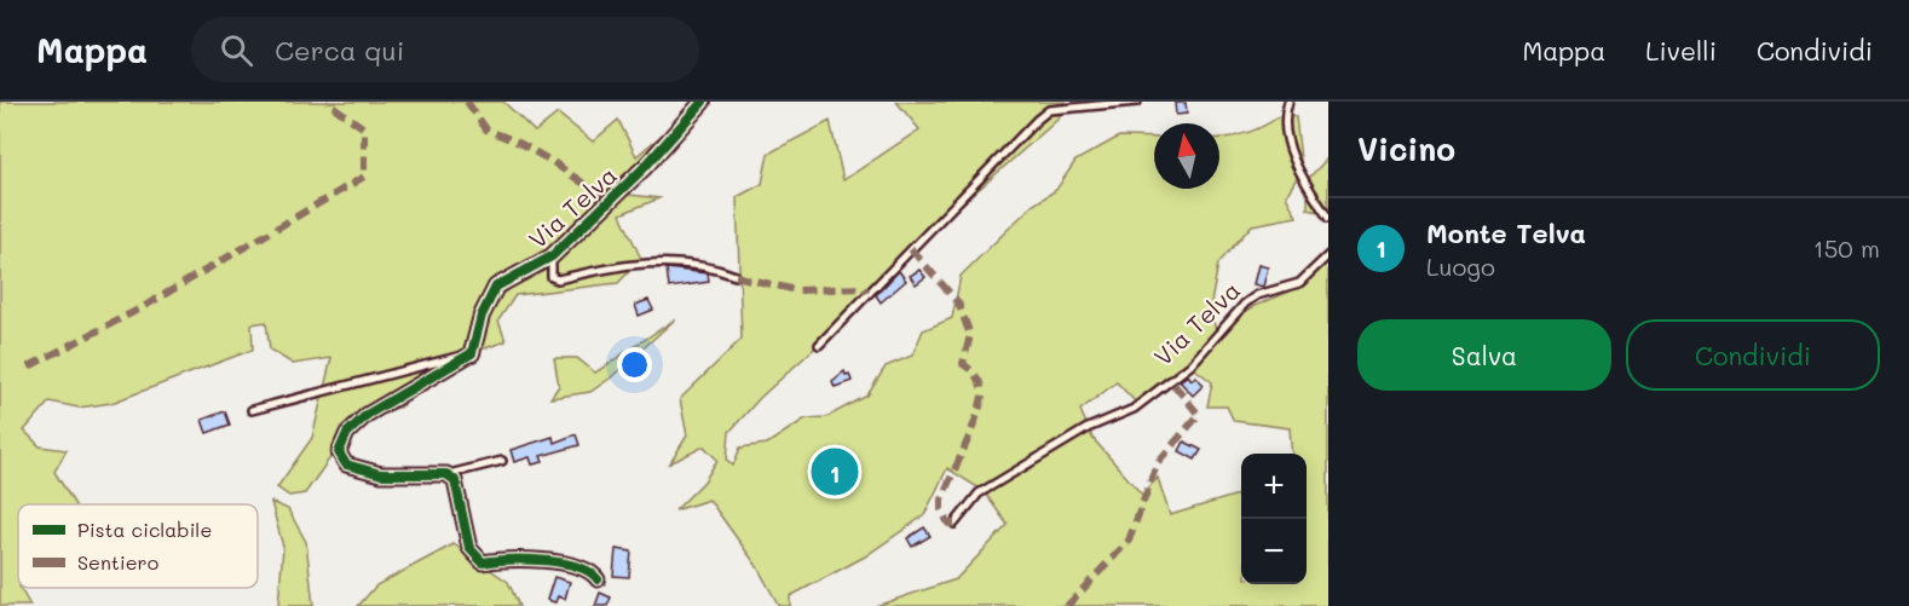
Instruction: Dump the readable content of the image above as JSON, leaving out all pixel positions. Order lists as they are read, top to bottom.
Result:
{
  "streets": {
    "street": ["Via Telva"]
  },
  "legend": ["Pista ciclabile", "Sentiero"],
  "north": "top",
  "page": {
    "header": "Mappa",
    "search": "Cerca qui",
    "nav": ["Mappa", "Livelli", "Condividi"],
    "heading": "Vicino",
    "list": [
      {
        "mark": "1",
        "name": "Monte Telva",
        "note": "Luogo",
        "value": "150 m"
      }
    ],
    "buttons": ["Salva", "Condividi"],
    "pins": "1",
    "map_buttons": ["+", "−"]
  }
}
